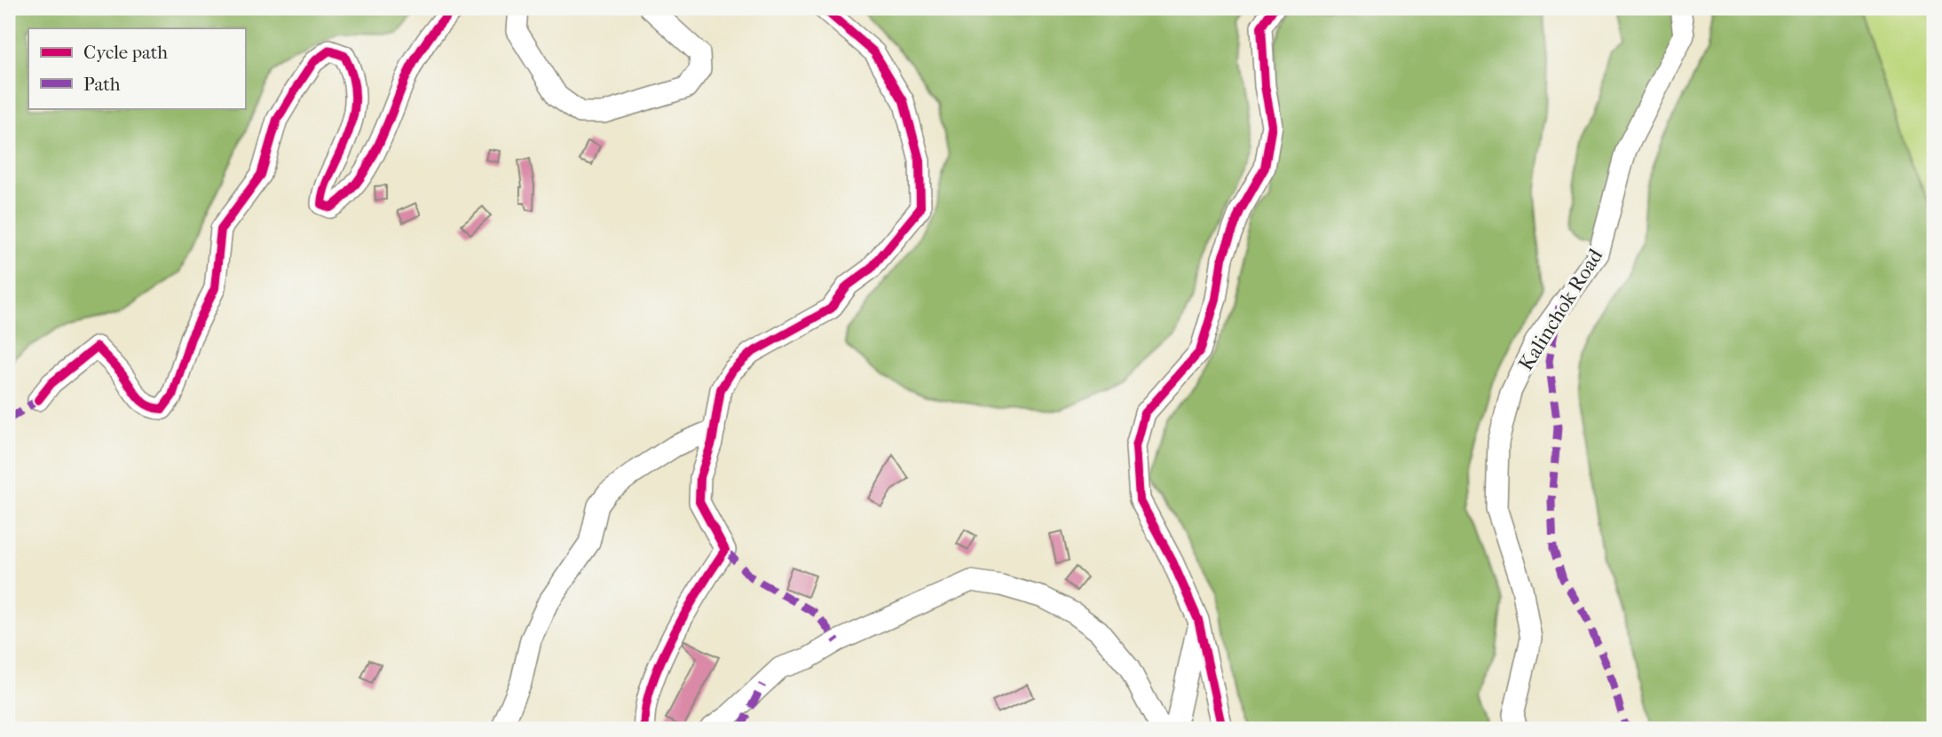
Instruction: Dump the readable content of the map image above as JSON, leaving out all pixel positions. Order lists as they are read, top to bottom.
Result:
{
  "streets": {
    "street": ["Kalinchok Road"]
  },
  "legend": ["Cycle path", "Path"]
}
